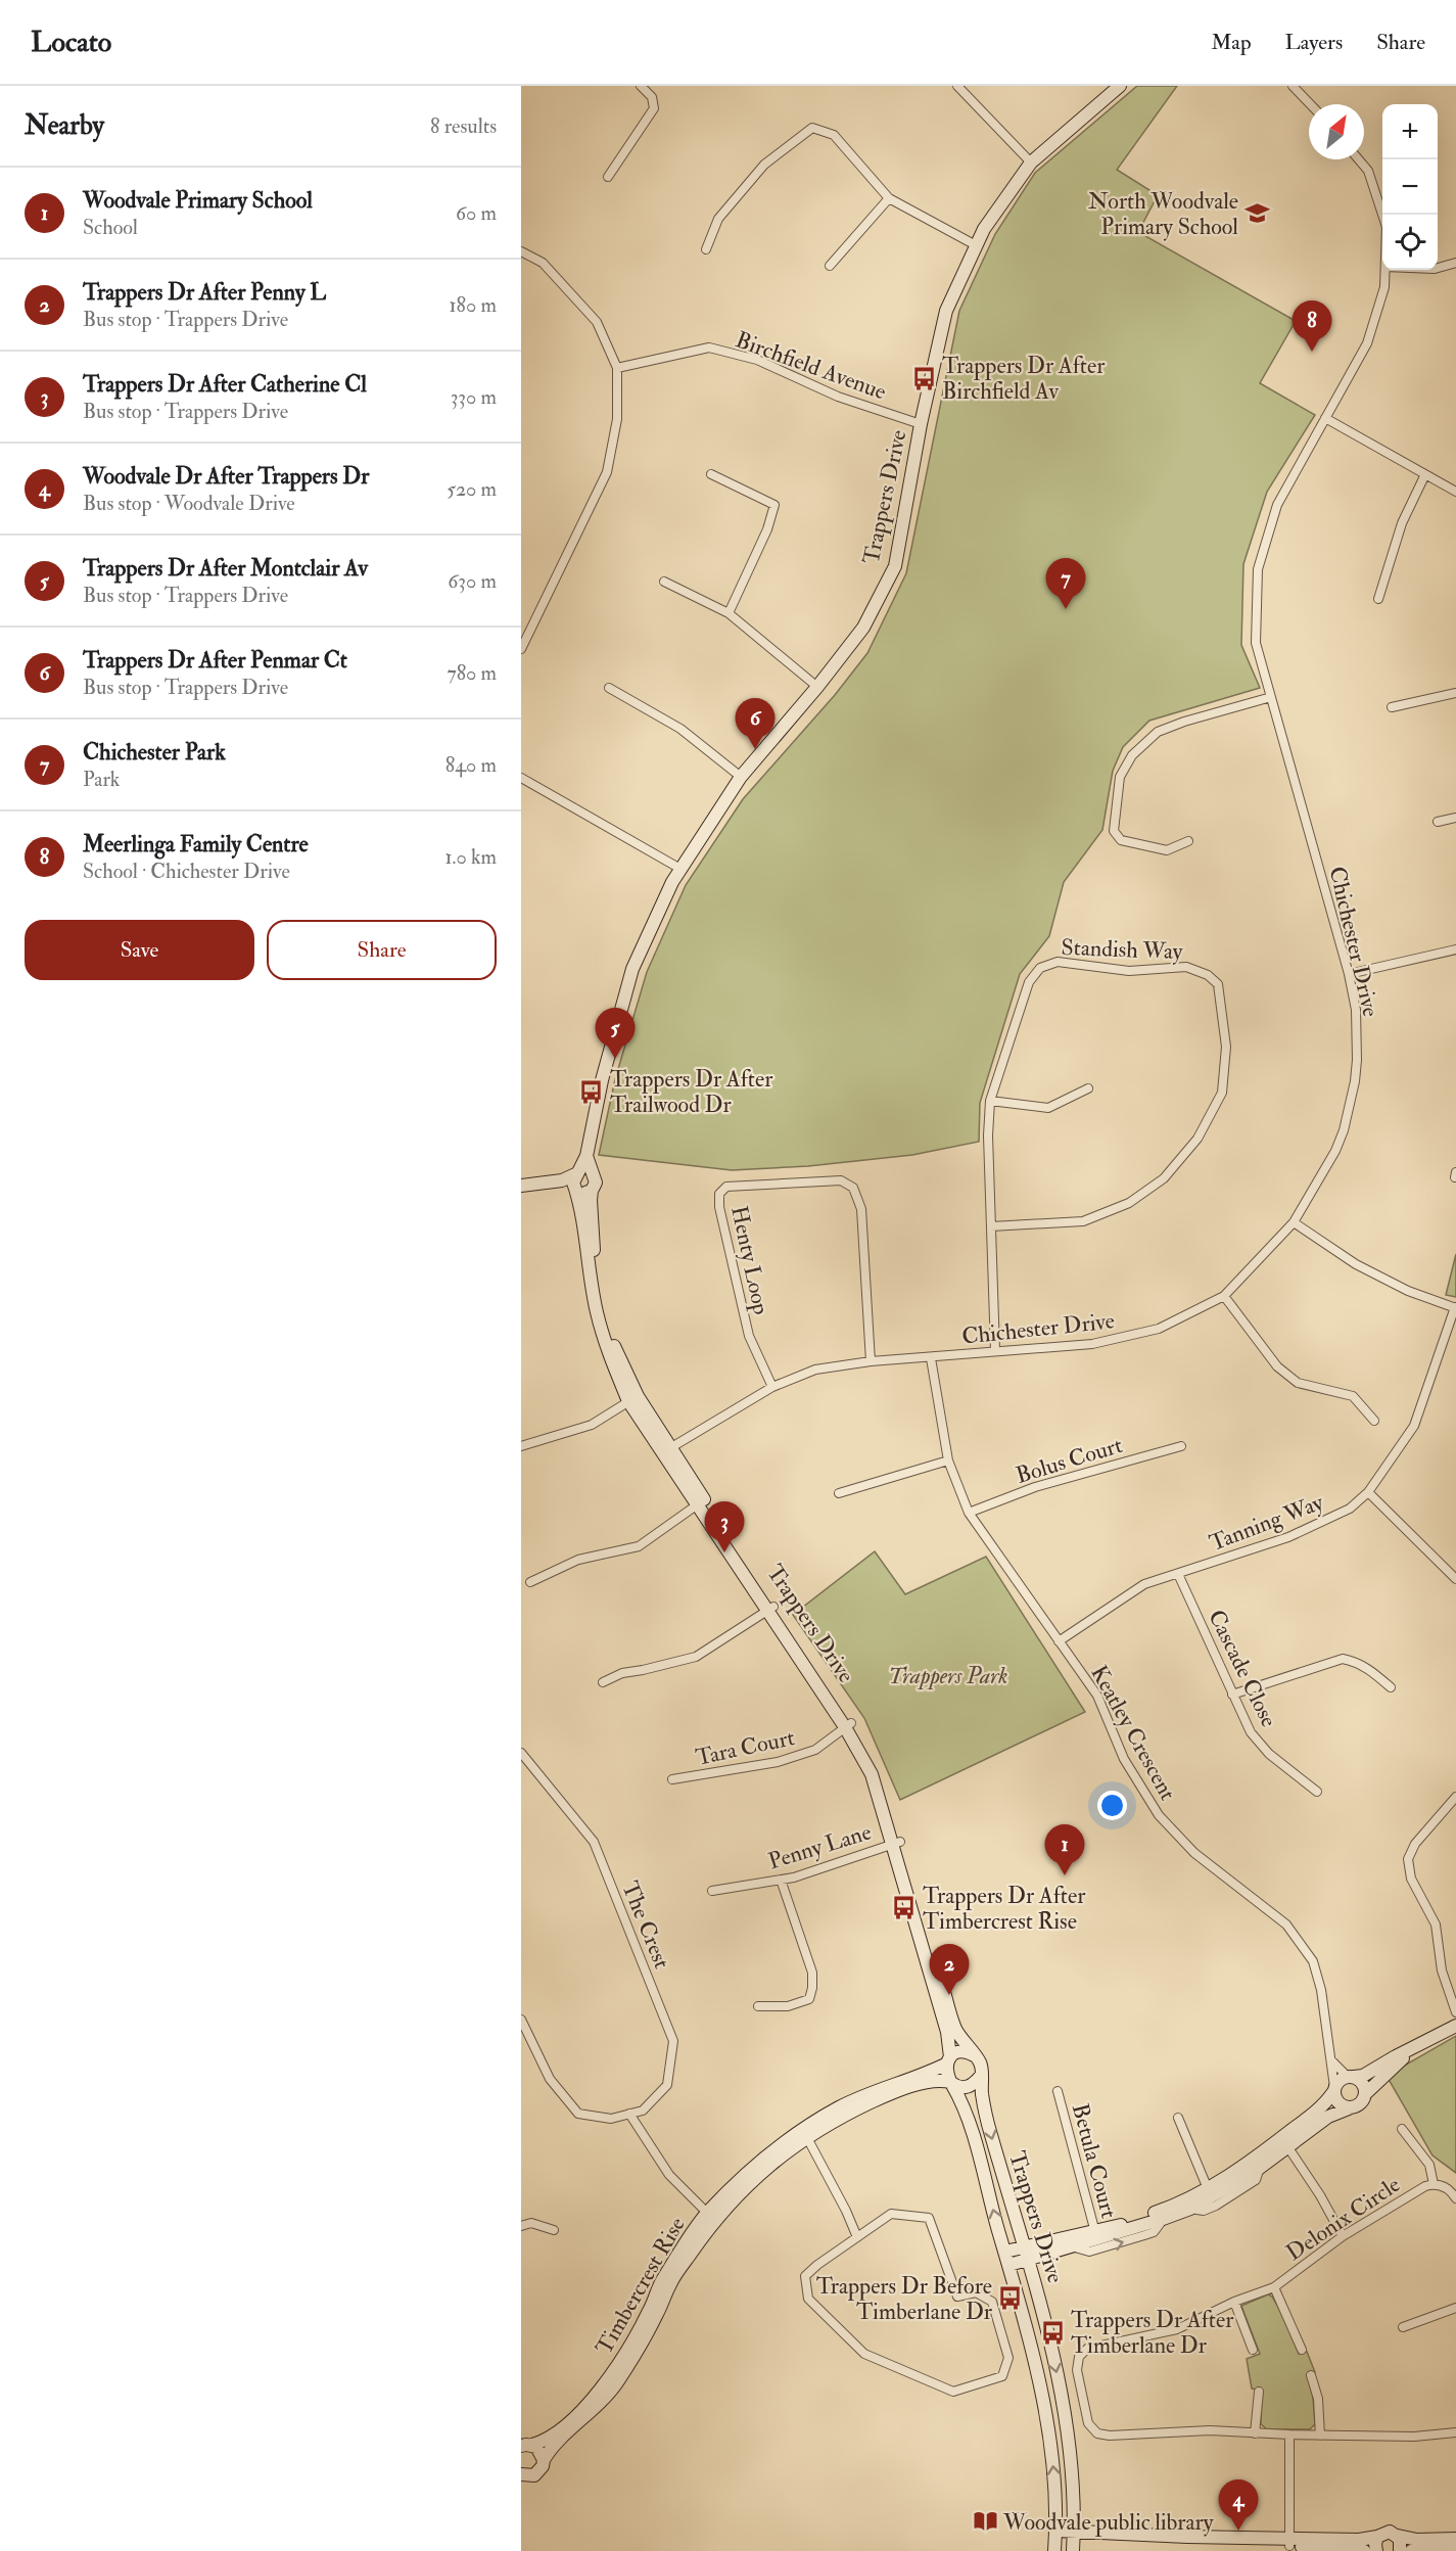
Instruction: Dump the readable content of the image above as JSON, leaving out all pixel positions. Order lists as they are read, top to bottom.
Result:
{
  "streets": {
    "main road": ["Trappers Drive", "Timbercrest Rise"],
    "street": [
      "Birchfield Avenue",
      "Chichester Drive",
      "Standish Way",
      "Henty Loop",
      "Bolus Court",
      "Tanning Way",
      "Cascade Close",
      "Keatley Crescent",
      "Tara Court",
      "Penny Lane",
      "The Crest",
      "Betula Court",
      "Delonix Circle"
    ]
  },
  "crossings": [
    ["Birchfield Avenue", "Trappers Drive"],
    ["Trappers Drive", "Chichester Drive"],
    ["Trappers Drive", "Tara Court"],
    ["Trappers Drive", "Penny Lane"],
    ["Trappers Drive", "Timbercrest Rise"],
    ["Chichester Drive", "Standish Way"],
    ["Chichester Drive", "Henty Loop"],
    ["Chichester Drive", "Keatley Crescent"],
    ["Bolus Court", "Keatley Crescent"],
    ["Tanning Way", "Cascade Close"],
    ["Tanning Way", "Keatley Crescent"]
  ],
  "parks": ["Trappers Park"],
  "places": {
    "school or university": ["North Woodvale Primary School"],
    "bus stop": [
      "Trappers Dr After Birchfield Av",
      "Trappers Dr After Trailwood Dr",
      "Trappers Dr After Timbercrest Rise",
      "Trappers Dr Before Timberlane Dr",
      "Trappers Dr After Timberlane Dr"
    ],
    "library": ["Woodvale public library"]
  },
  "north": "top right",
  "page": {
    "header": "Locato",
    "nav": ["Map", "Layers", "Share"],
    "heading": ["Nearby", "8 results"],
    "map_buttons": ["+", "−"],
    "list": [
      {
        "mark": "1",
        "name": "Woodvale Primary School",
        "note": "School",
        "value": "60 m"
      },
      {
        "mark": "2",
        "name": "Trappers Dr After Penny L",
        "note": "Bus stop · Trappers Drive",
        "value": "180 m"
      },
      {
        "mark": "3",
        "name": "Trappers Dr After Catherine Cl",
        "note": "Bus stop · Trappers Drive",
        "value": "330 m"
      },
      {
        "mark": "4",
        "name": "Woodvale Dr After Trappers Dr",
        "note": "Bus stop · Woodvale Drive",
        "value": "520 m"
      },
      {
        "mark": "5",
        "name": "Trappers Dr After Montclair Av",
        "note": "Bus stop · Trappers Drive",
        "value": "630 m"
      },
      {
        "mark": "6",
        "name": "Trappers Dr After Penmar Ct",
        "note": "Bus stop · Trappers Drive",
        "value": "780 m"
      },
      {
        "mark": "7",
        "name": "Chichester Park",
        "note": "Park",
        "value": "840 m"
      },
      {
        "mark": "8",
        "name": "Meerlinga Family Centre",
        "note": "School · Chichester Drive",
        "value": "1.0 km"
      }
    ],
    "pins": [
      "8",
      "7",
      "6",
      "5",
      "3",
      "1",
      "2",
      "4"
    ],
    "buttons": ["Save", "Share"]
  }
}
